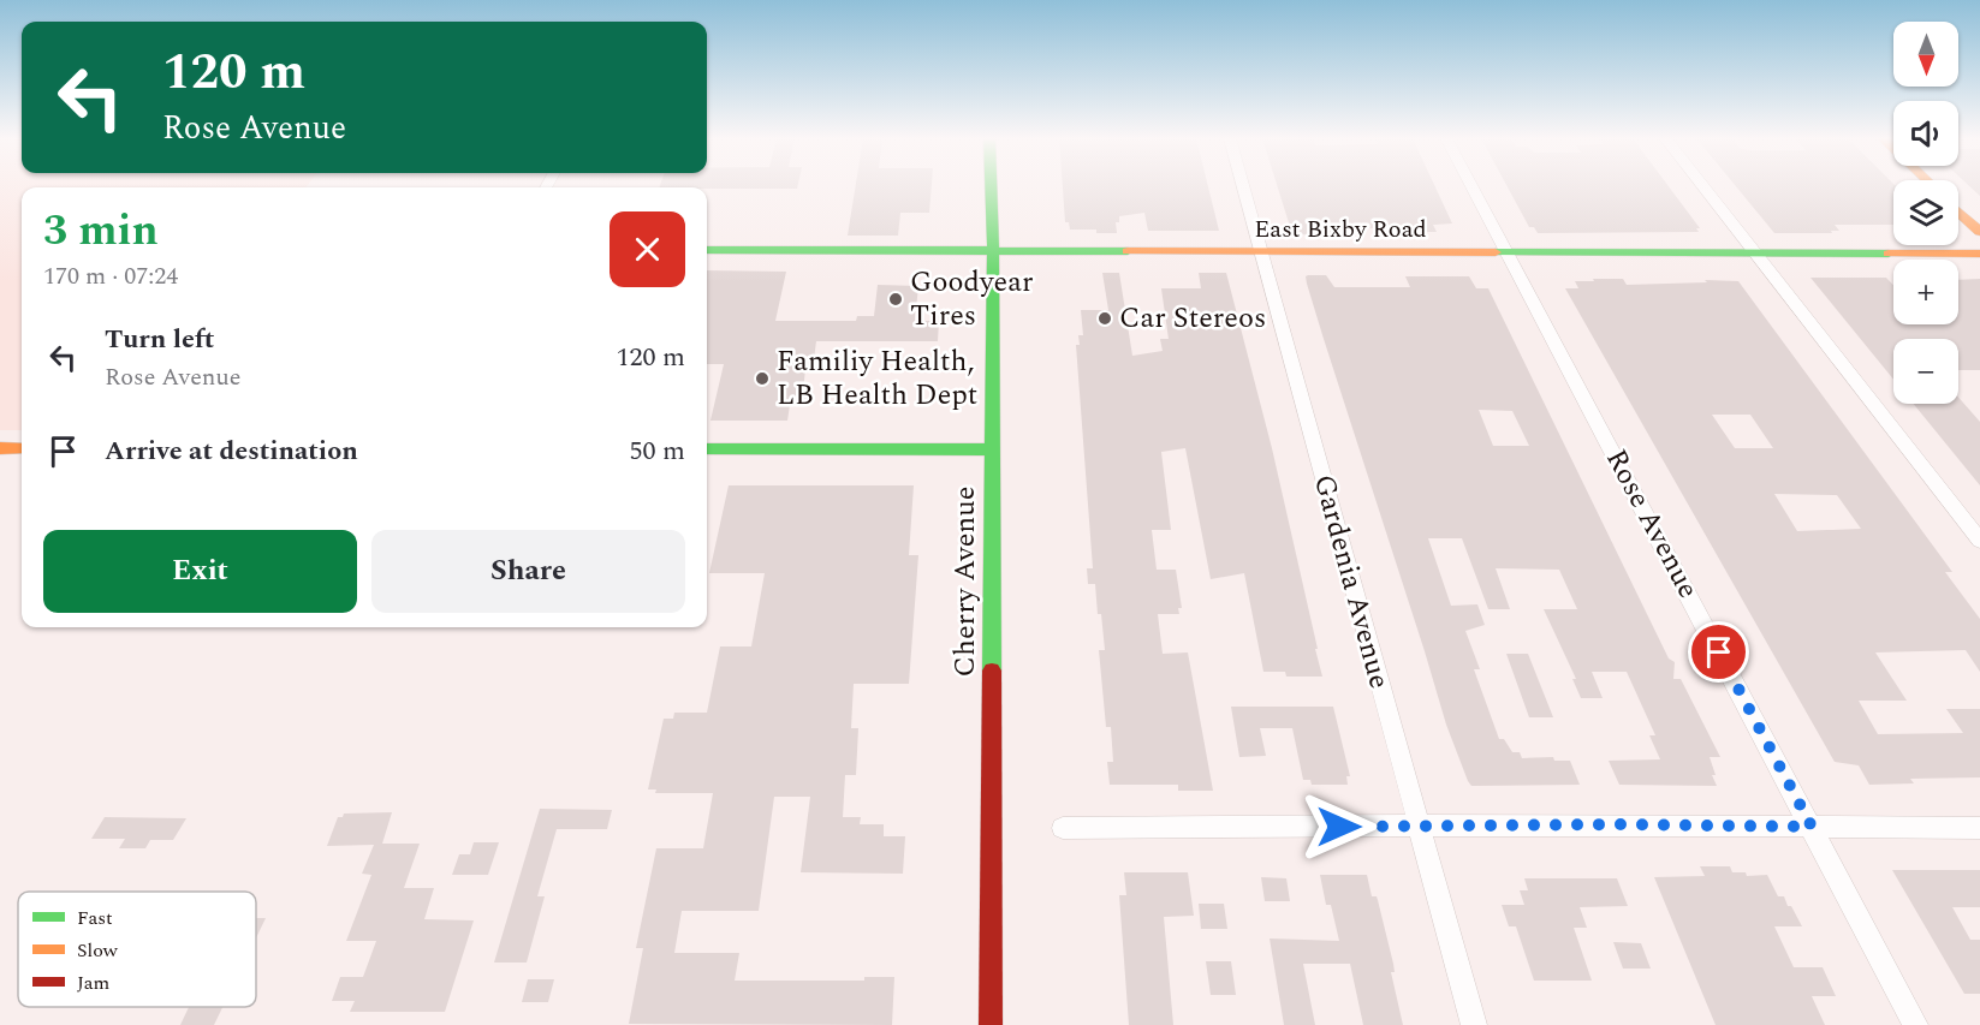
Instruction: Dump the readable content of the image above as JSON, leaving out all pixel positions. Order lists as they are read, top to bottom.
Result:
{
  "streets": {
    "street": [
      "East Bixby Road",
      "Rose Avenue",
      "Cherry Avenue",
      "Gardenia Avenue"
    ]
  },
  "crossings": [
    ["East Bixby Road", "Rose Avenue"],
    ["East Bixby Road", "Cherry Avenue"],
    ["East Bixby Road", "Gardenia Avenue"]
  ],
  "places": ["Goodyear Tires", "Car Stereos", "Familiy Health, LB Health Dept"],
  "legend": ["Fast", "Slow", "Jam"],
  "north": "bottom",
  "page": {
    "map_buttons": ["+", "−"],
    "turn": ["120 m", "Rose Avenue"],
    "heading": ["3 min", "170 m · 07:24"],
    "list": [
      {
        "name": "Turn left",
        "note": "Rose Avenue",
        "value": "120 m"
      },
      {
        "name": "Arrive at destination",
        "value": "50 m"
      }
    ],
    "buttons": ["Exit", "Share"]
  }
}
